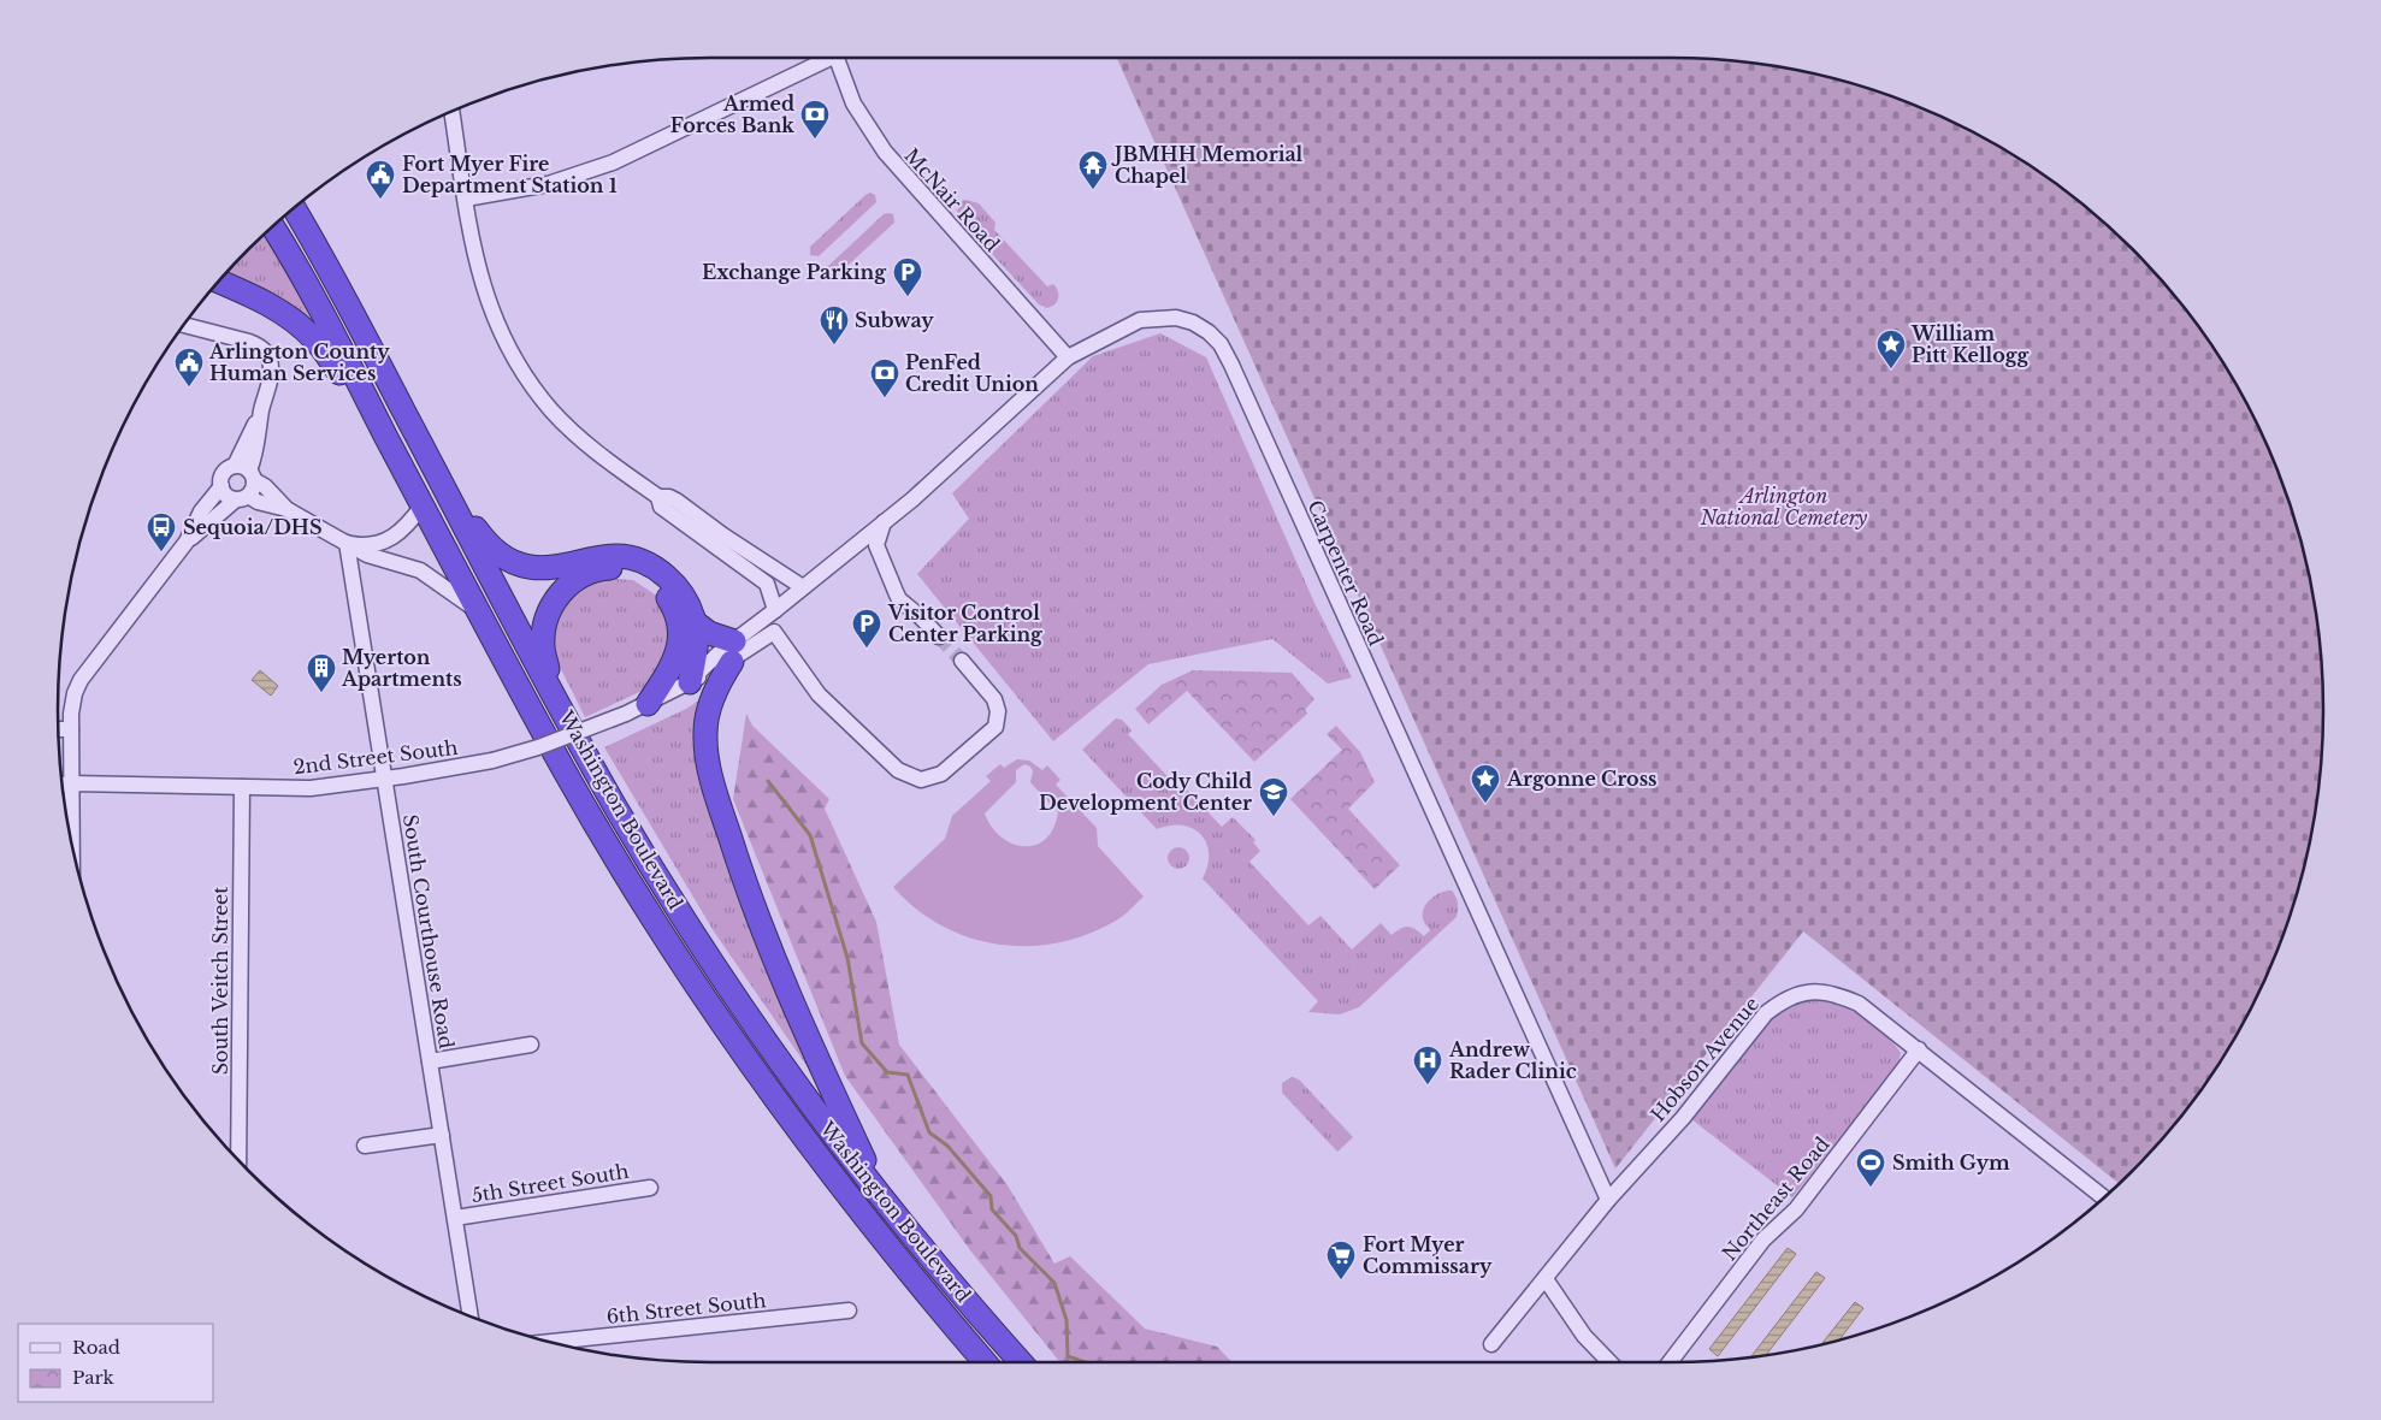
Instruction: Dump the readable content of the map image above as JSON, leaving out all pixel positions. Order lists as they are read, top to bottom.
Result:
{
  "streets": {
    "highway": ["Washington Boulevard"],
    "street": [
      "McNair Road",
      "Carpenter Road",
      "2nd Street South",
      "South Courthouse Road",
      "South Veitch Street",
      "Hobson Avenue",
      "5th Street South",
      "Northeast Road",
      "6th Street South"
    ]
  },
  "crossings": [
    ["McNair Road", "Carpenter Road"],
    ["Carpenter Road", "2nd Street South"],
    ["Carpenter Road", "Hobson Avenue"],
    ["2nd Street South", "South Courthouse Road"],
    ["2nd Street South", "South Veitch Street"],
    ["South Courthouse Road", "5th Street South"],
    ["Hobson Avenue", "Northeast Road"]
  ],
  "parks": ["Arlington National Cemetery"],
  "places": {
    "bank": ["Armed Forces Bank", "PenFed Credit Union"],
    "temple": ["JBMHH Memorial Chapel"],
    "public building": ["Fort Myer Fire Department Station 1", "Arlington County Human Services"],
    "parking": ["Exchange Parking", "Visitor Control Center Parking"],
    "restaurant": ["Subway"],
    "place": ["William Pitt Kellogg", "Argonne Cross"],
    "bus stop": ["Sequoia/DHS"],
    "building": ["Myerton Apartments"],
    "school or university": ["Cody Child Development Center"],
    "hospital": ["Andrew Rader Clinic"],
    "sports": ["Smith Gym"],
    "supermarket": ["Fort Myer Commissary"]
  },
  "legend": ["Road", "Park"]
}
